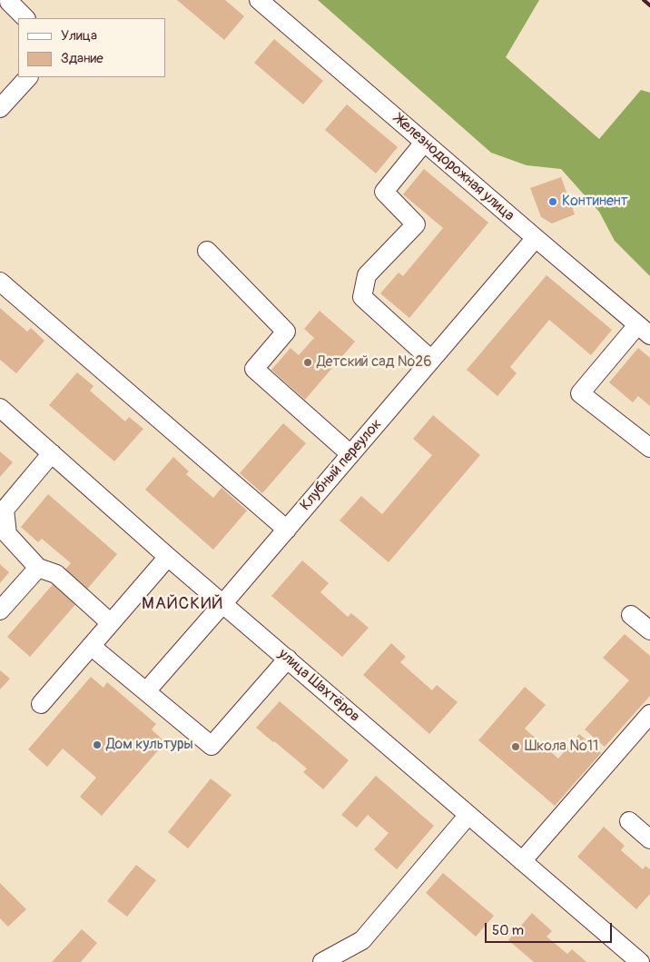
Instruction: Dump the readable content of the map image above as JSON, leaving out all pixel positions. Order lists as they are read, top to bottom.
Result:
{
  "streets": {
    "street": ["Железнодорожная улица", "Клубный переулок", "улица Шахтёров"]
  },
  "crossings": [
    ["Железнодорожная улица", "Клубный переулок"],
    ["Клубный переулок", "улица Шахтёров"]
  ],
  "districts": ["МАЙСКИЙ"],
  "places": [
    "Континент",
    "Детский сад №26",
    "Дом культуры",
    "Школа №11"
  ],
  "legend": ["Улица", "Здание"],
  "scale_bar": "50 m"
}
